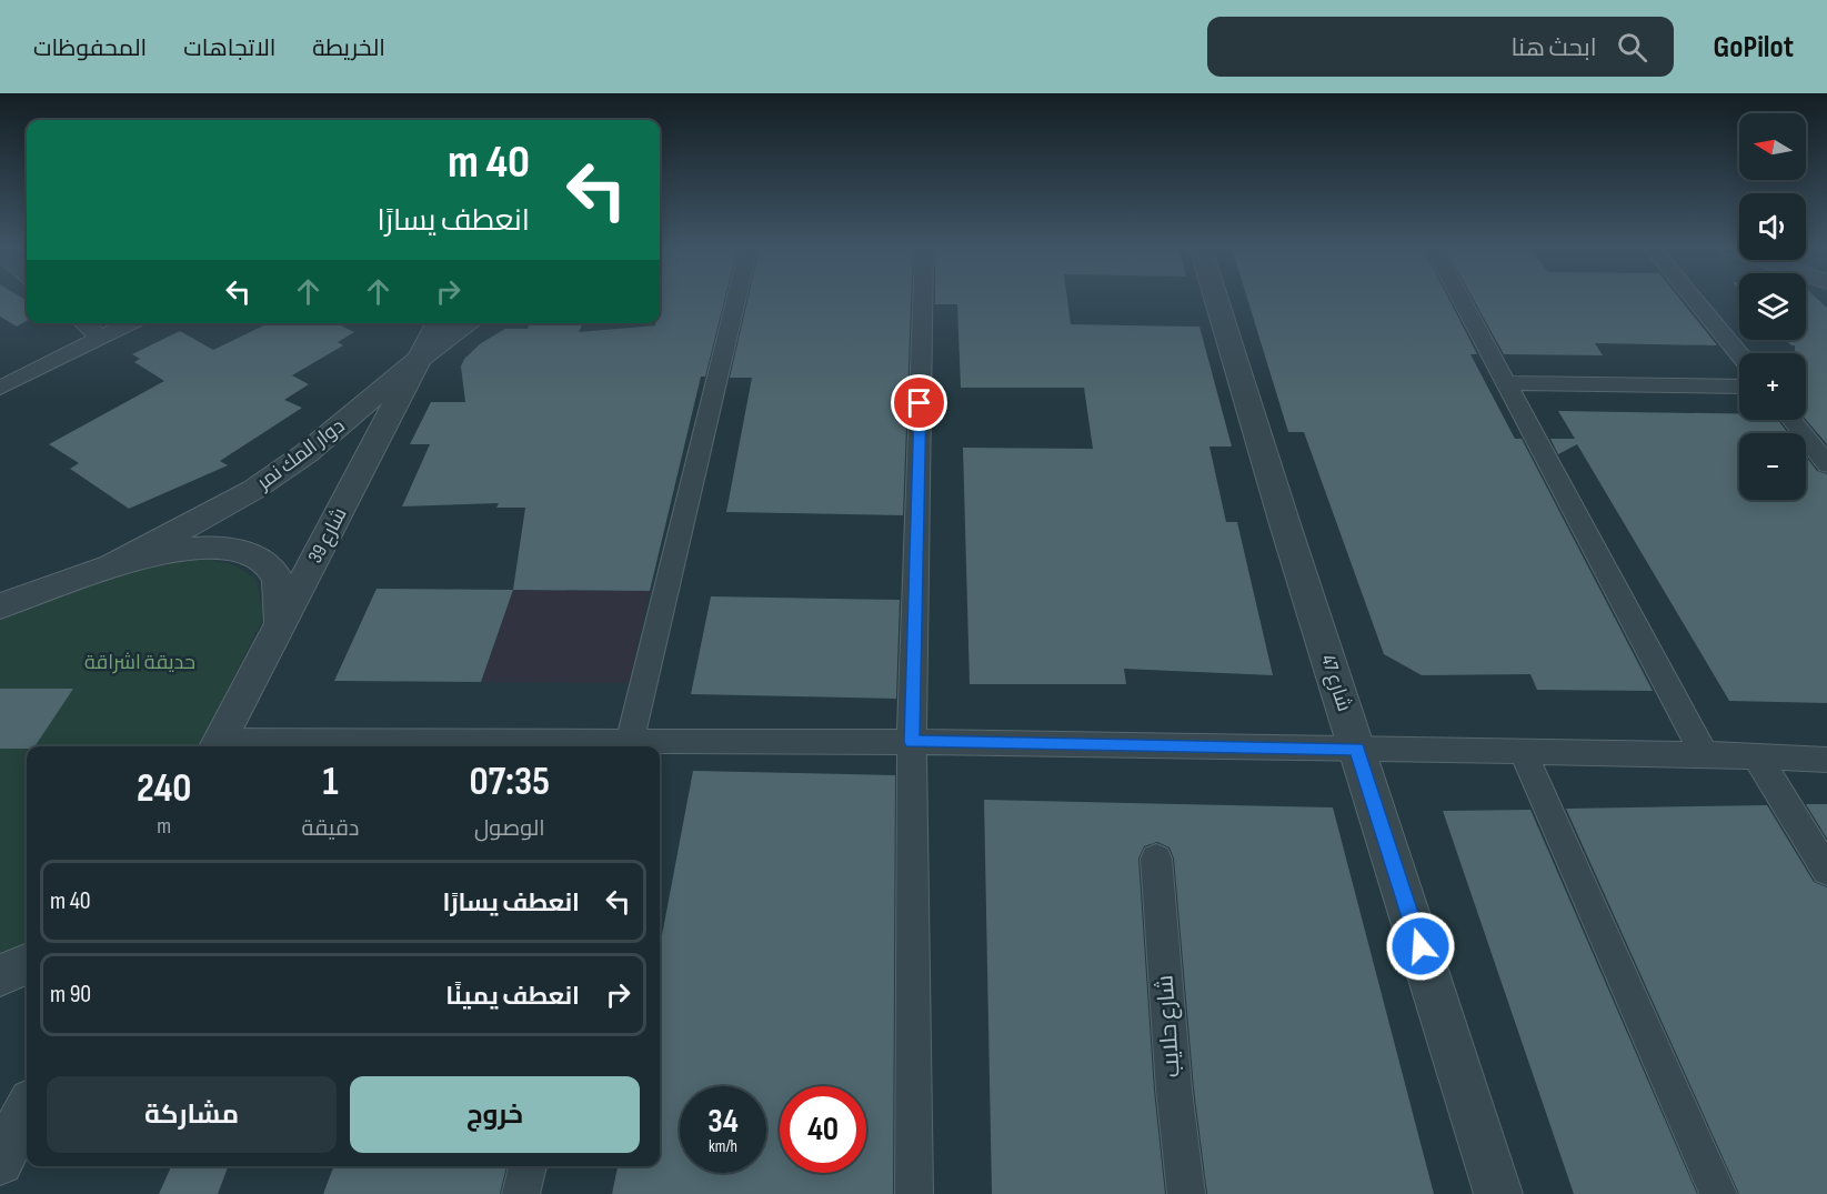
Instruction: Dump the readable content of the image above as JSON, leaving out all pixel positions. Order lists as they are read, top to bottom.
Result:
{
  "streets": {
    "street": [
      "دوار المك نمر",
      "شارع 39",
      "شارع 47",
      "شارع حلايب"
    ]
  },
  "crossings": [
    ["دوار المك نمر", "شارع 39"]
  ],
  "parks": ["حديقة اشراقة"],
  "north": "left",
  "page": {
    "header": "GoPilot",
    "search": "ابحث هنا",
    "nav": ["الخريطة", "الاتجاهات", "المحفوظات"],
    "map_buttons": ["+", "−"],
    "turn": ["40 m", "انعطف يسارًا"],
    "eta": [
      "07:35",
      "الوصول",
      "1",
      "دقيقة",
      "240",
      "m"
    ],
    "list": [
      {
        "name": "انعطف يسارًا",
        "value": "40 m"
      },
      {
        "name": "انعطف يمينًا",
        "value": "90 m"
      }
    ],
    "buttons": ["خروج", "مشاركة"],
    "speed": "34 km/h",
    "limit": "40"
  }
}
